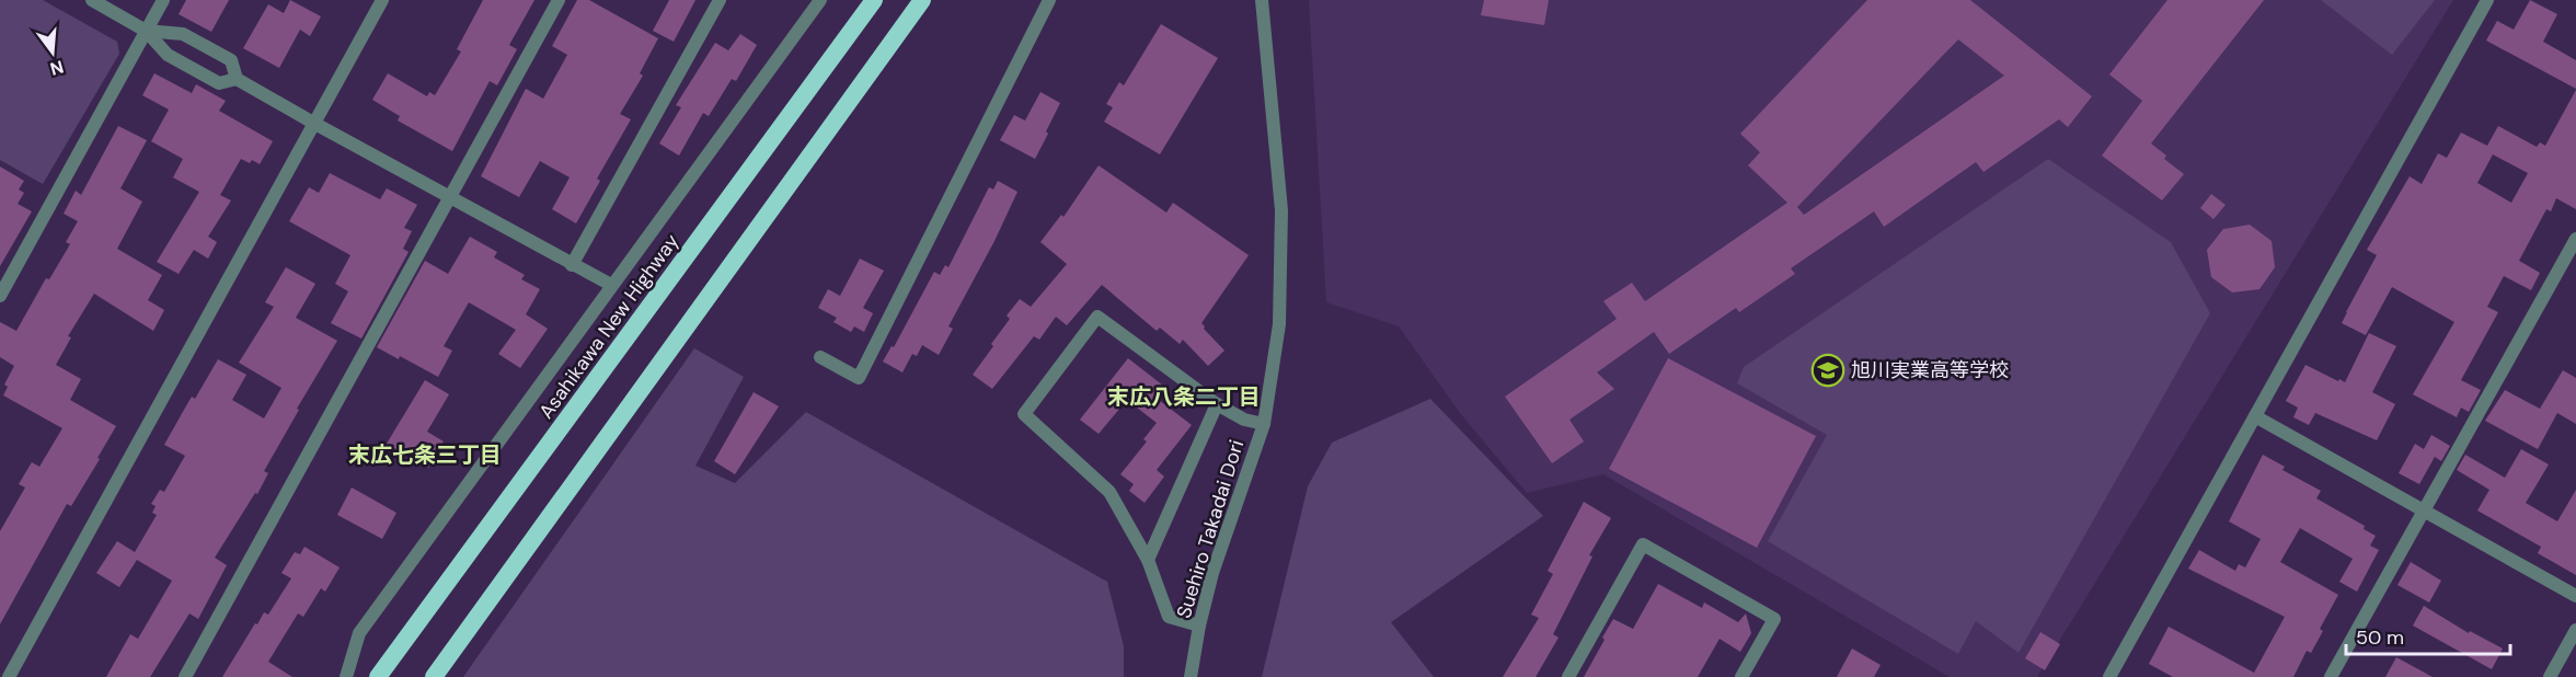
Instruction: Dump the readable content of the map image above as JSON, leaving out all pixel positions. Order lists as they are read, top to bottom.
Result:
{
  "streets": {
    "highway": ["Asahikawa New Highway"],
    "street": ["Suehiro Takadai Dori"]
  },
  "districts": ["末広八条二丁目", "末広七条三丁目"],
  "places": {
    "school or university": ["旭川実業高等学校"]
  },
  "scale_bar": "50 m",
  "north": "bottom"
}
